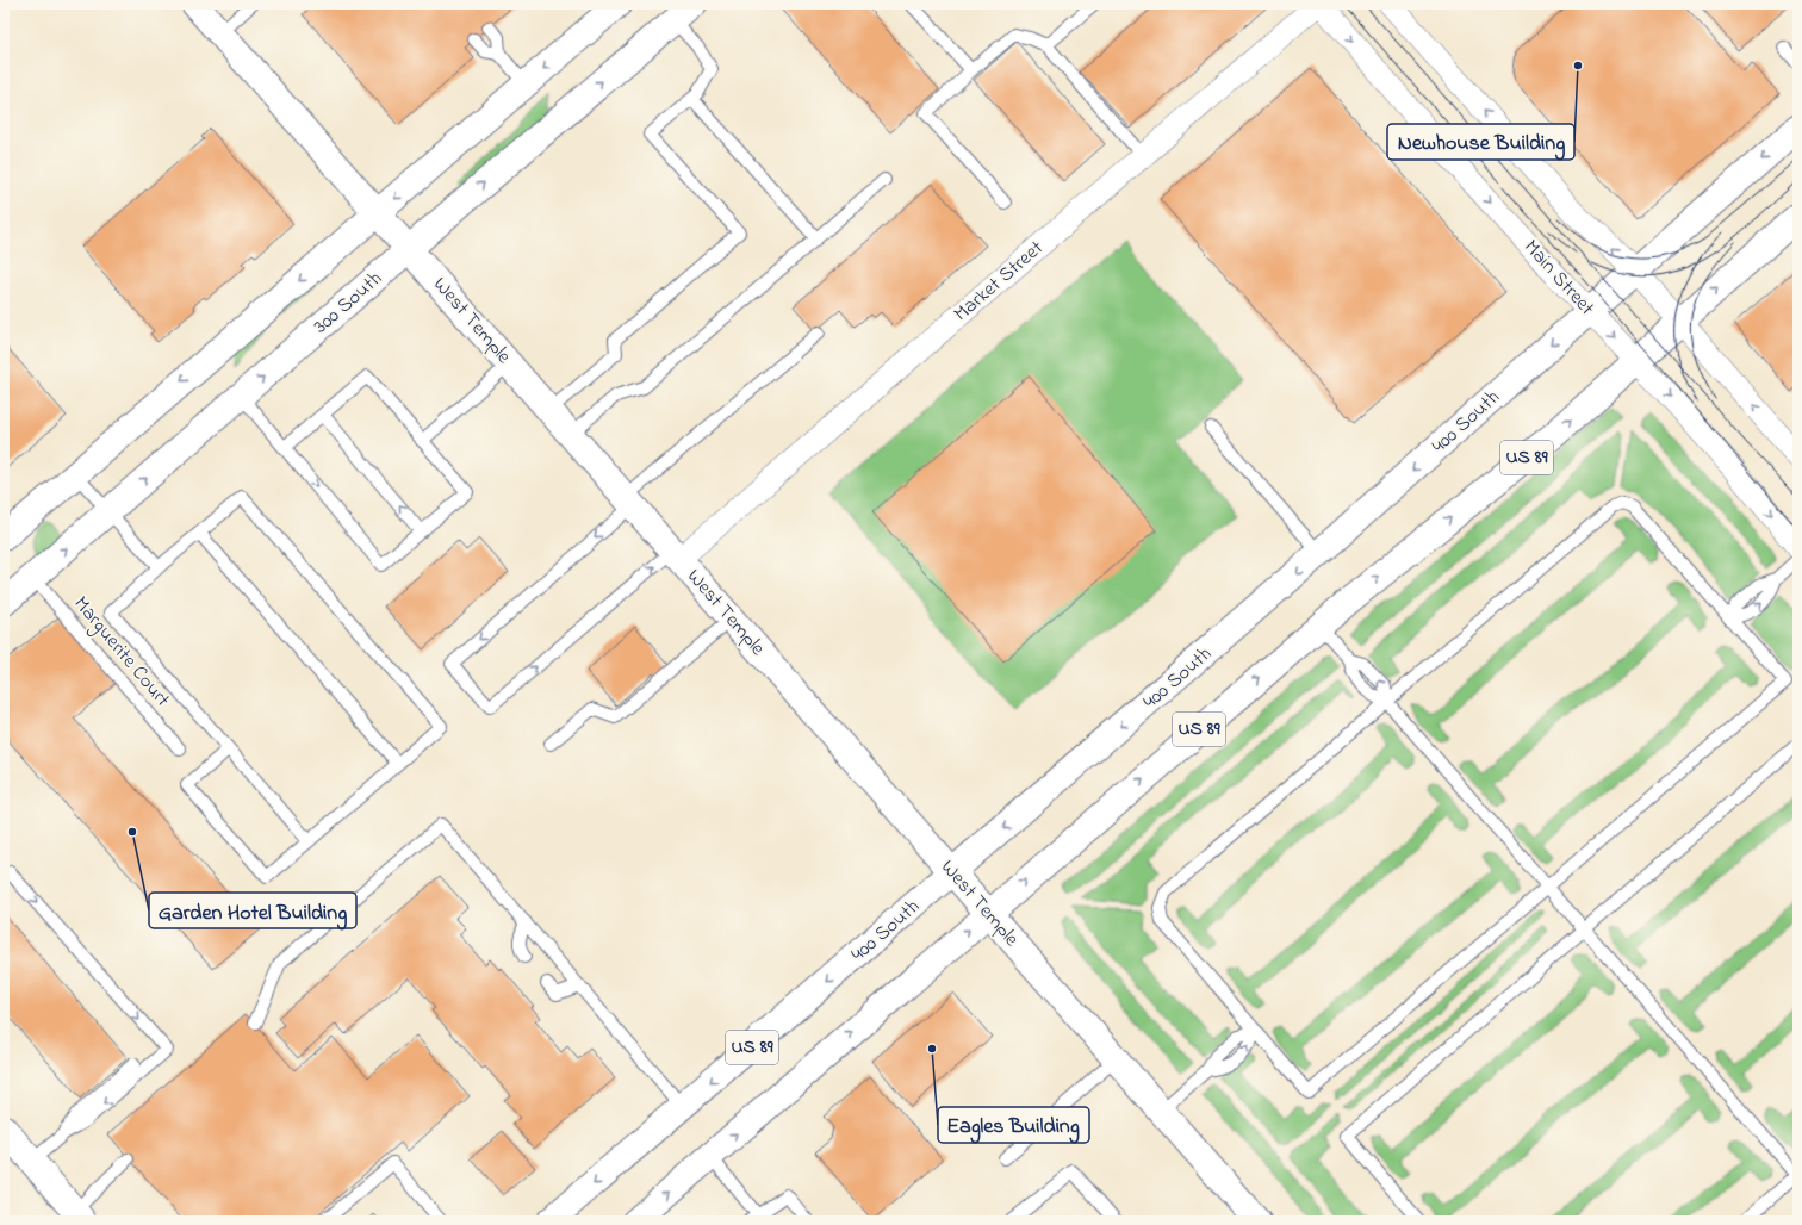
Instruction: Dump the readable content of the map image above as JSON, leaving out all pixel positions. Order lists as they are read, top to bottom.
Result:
{
  "streets": {
    "main road": [
      "300 South",
      "West Temple",
      "400 South",
      "US 89"
    ],
    "street": ["Main Street", "Market Street"],
    "lane": ["Marguerite Court"]
  },
  "crossings": [
    ["Main Street", "Market Street"],
    ["Main Street", "400 South"],
    ["Main Street", "US 89"],
    ["Market Street", "West Temple"],
    ["300 South", "West Temple"],
    ["300 South", "Marguerite Court"],
    ["West Temple", "400 South"],
    ["West Temple", "US 89"]
  ],
  "places": ["Newhouse Building", "Garden Hotel Building", "Eagles Building"]
}
